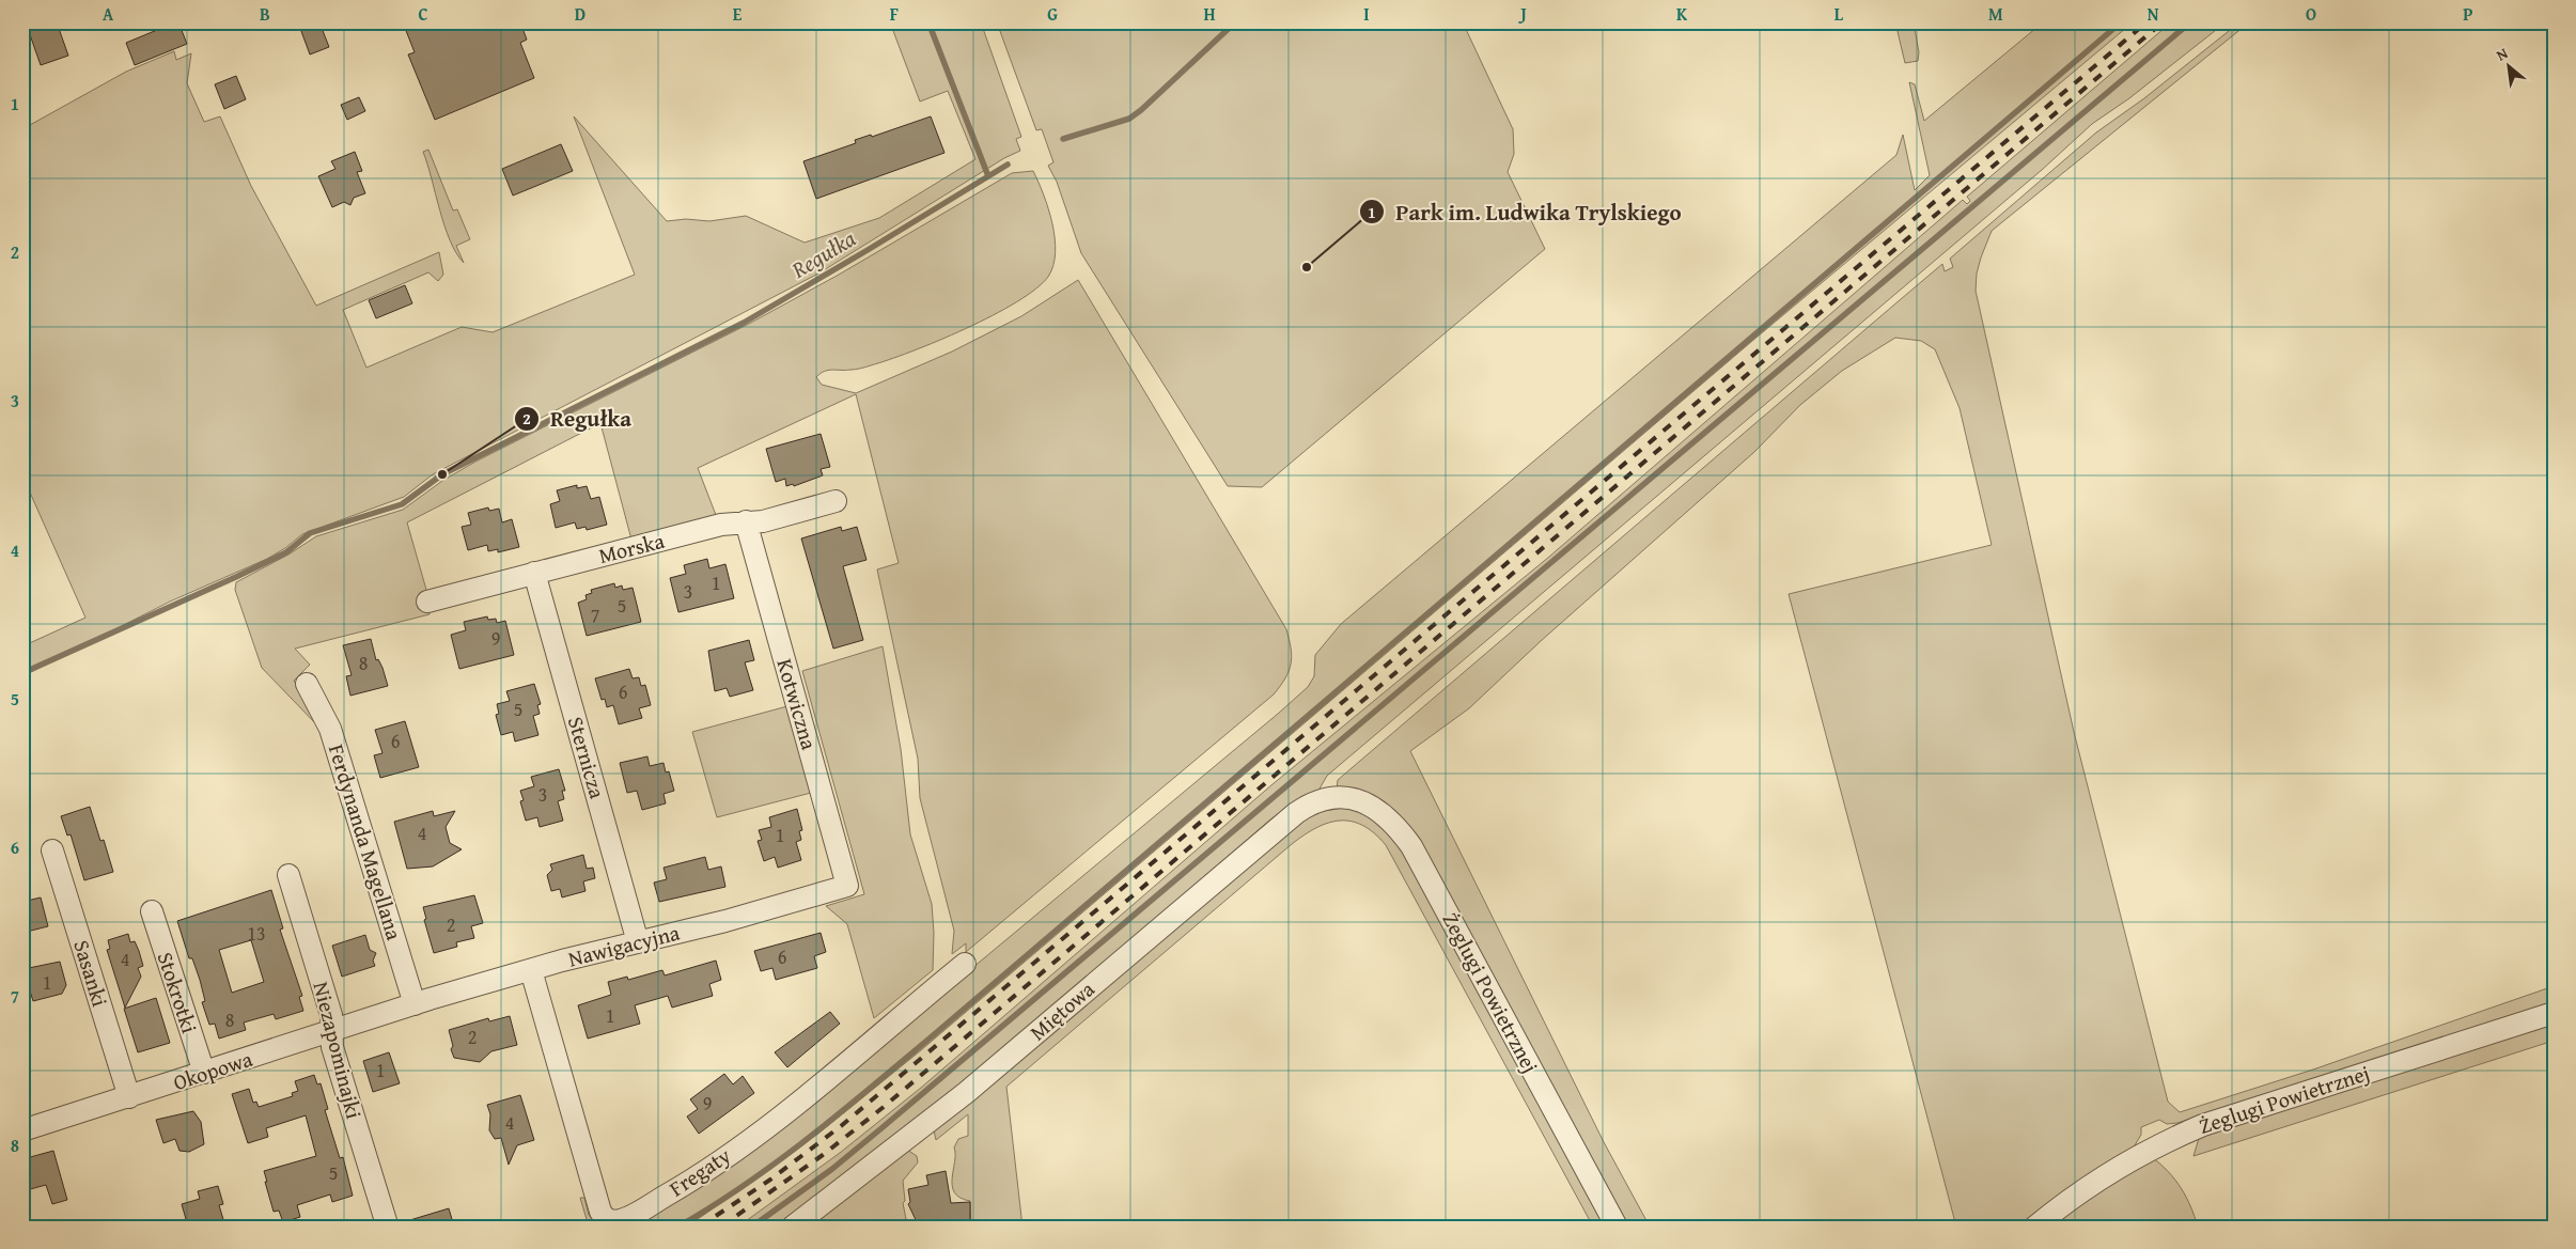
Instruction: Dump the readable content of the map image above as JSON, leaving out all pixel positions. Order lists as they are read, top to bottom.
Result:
{
  "streets": {
    "street": [
      "Morska",
      "Kotwiczna",
      "Sternicza",
      "Ferdynanda Magellana",
      "Nawigacyjna",
      "Sasanki",
      "Stokrotki",
      "Żeglugi Powietrznej",
      "Miętowa",
      "Niezapominajki",
      "Okopowa",
      "Fregaty"
    ]
  },
  "crossings": [
    ["Morska", "Kotwiczna"],
    ["Morska", "Sternicza"],
    ["Kotwiczna", "Nawigacyjna"],
    ["Sternicza", "Nawigacyjna"],
    ["Ferdynanda Magellana", "Nawigacyjna"],
    ["Ferdynanda Magellana", "Okopowa"],
    ["Nawigacyjna", "Okopowa"],
    ["Nawigacyjna", "Fregaty"],
    ["Sasanki", "Okopowa"],
    ["Stokrotki", "Okopowa"],
    ["Żeglugi Powietrznej", "Miętowa"],
    ["Niezapominajki", "Okopowa"]
  ],
  "water": ["Regułka"],
  "places": ["Park im. Ludwika Trylskiego", "Regułka"],
  "house_numbers": [
    "1",
    "3",
    "5",
    "7",
    "9",
    "8",
    "6",
    "5",
    "6",
    "3",
    "4",
    "1",
    "2",
    "13",
    "6",
    "4",
    "1",
    "1",
    "8",
    "2",
    "1",
    "9",
    "4",
    "5"
  ],
  "north": "top left",
  "grid": {
    "columns": [
      "A",
      "B",
      "C",
      "D",
      "E",
      "F",
      "G",
      "H",
      "I",
      "J",
      "K",
      "L",
      "M",
      "N",
      "O",
      "P"
    ],
    "rows": [
      "1",
      "2",
      "3",
      "4",
      "5",
      "6",
      "7",
      "8"
    ]
  }
}
